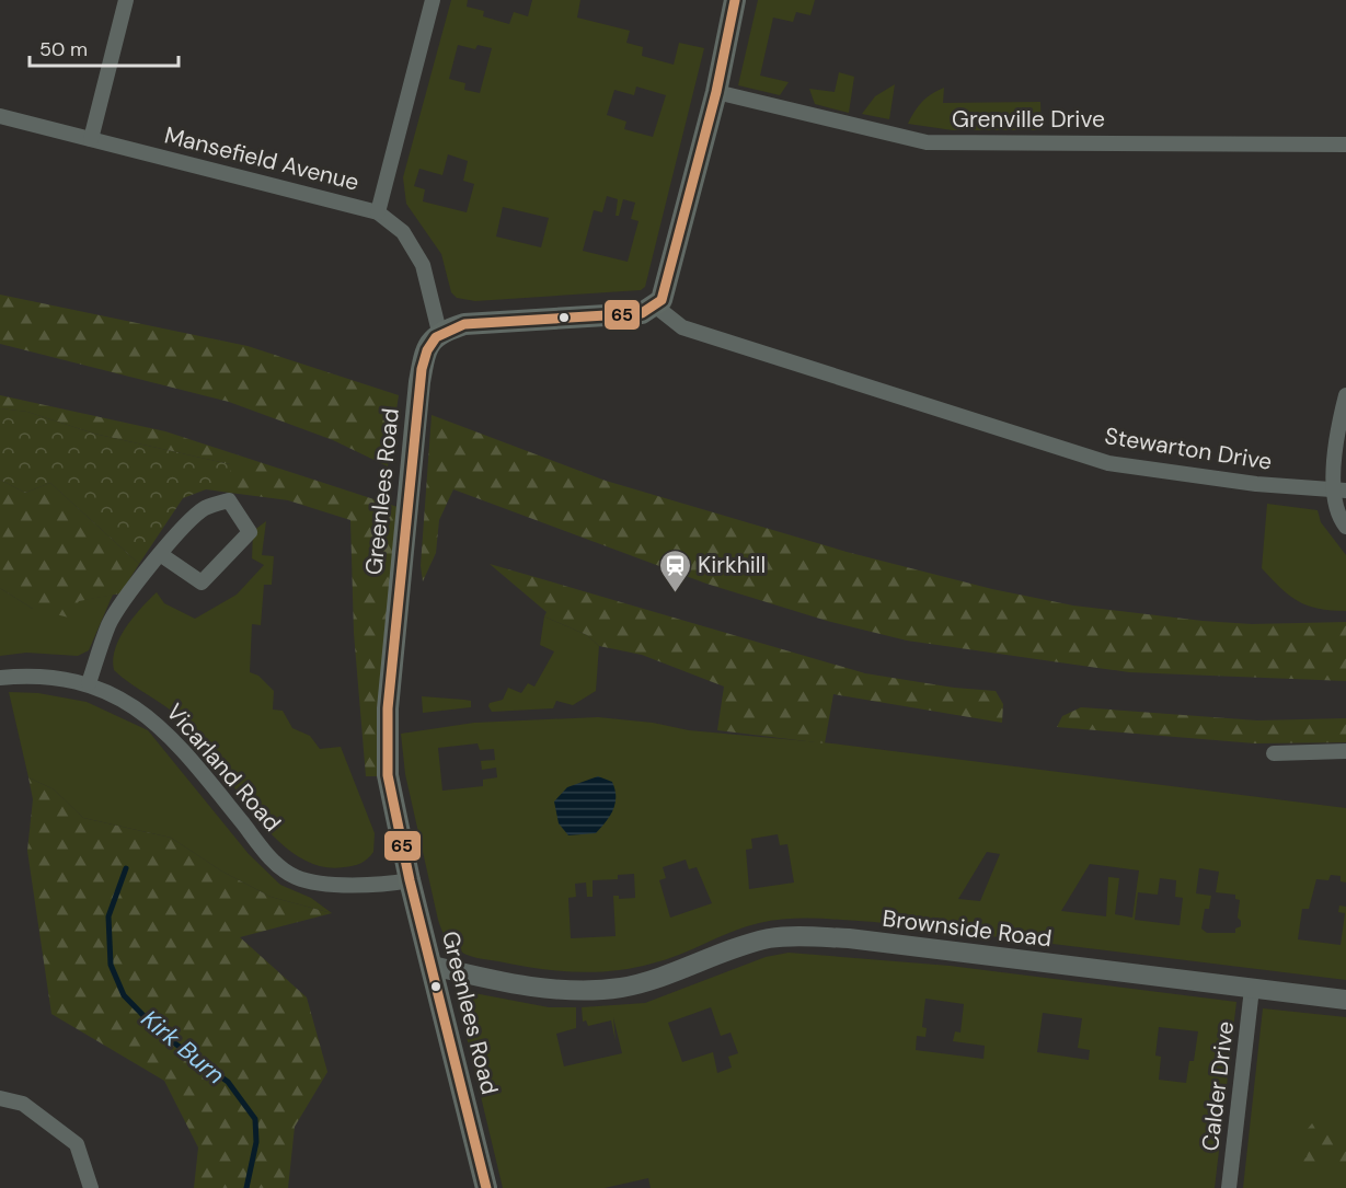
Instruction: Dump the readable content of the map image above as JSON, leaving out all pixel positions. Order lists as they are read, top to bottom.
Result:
{
  "streets": {
    "main road": ["Greenlees Road"],
    "street": [
      "Grenville Drive",
      "Mansefield Avenue",
      "Stewarton Drive",
      "Vicarland Road",
      "Brownside Road",
      "Calder Drive"
    ]
  },
  "crossings": [
    ["Mansefield Avenue", "Greenlees Road"],
    ["Greenlees Road", "Vicarland Road"],
    ["Greenlees Road", "Brownside Road"],
    ["Brownside Road", "Calder Drive"]
  ],
  "water": ["Kirk Burn"],
  "places": {
    "station": ["Kirkhill"]
  },
  "lines": ["transit line 65"],
  "scale_bar": "50 m"
}
